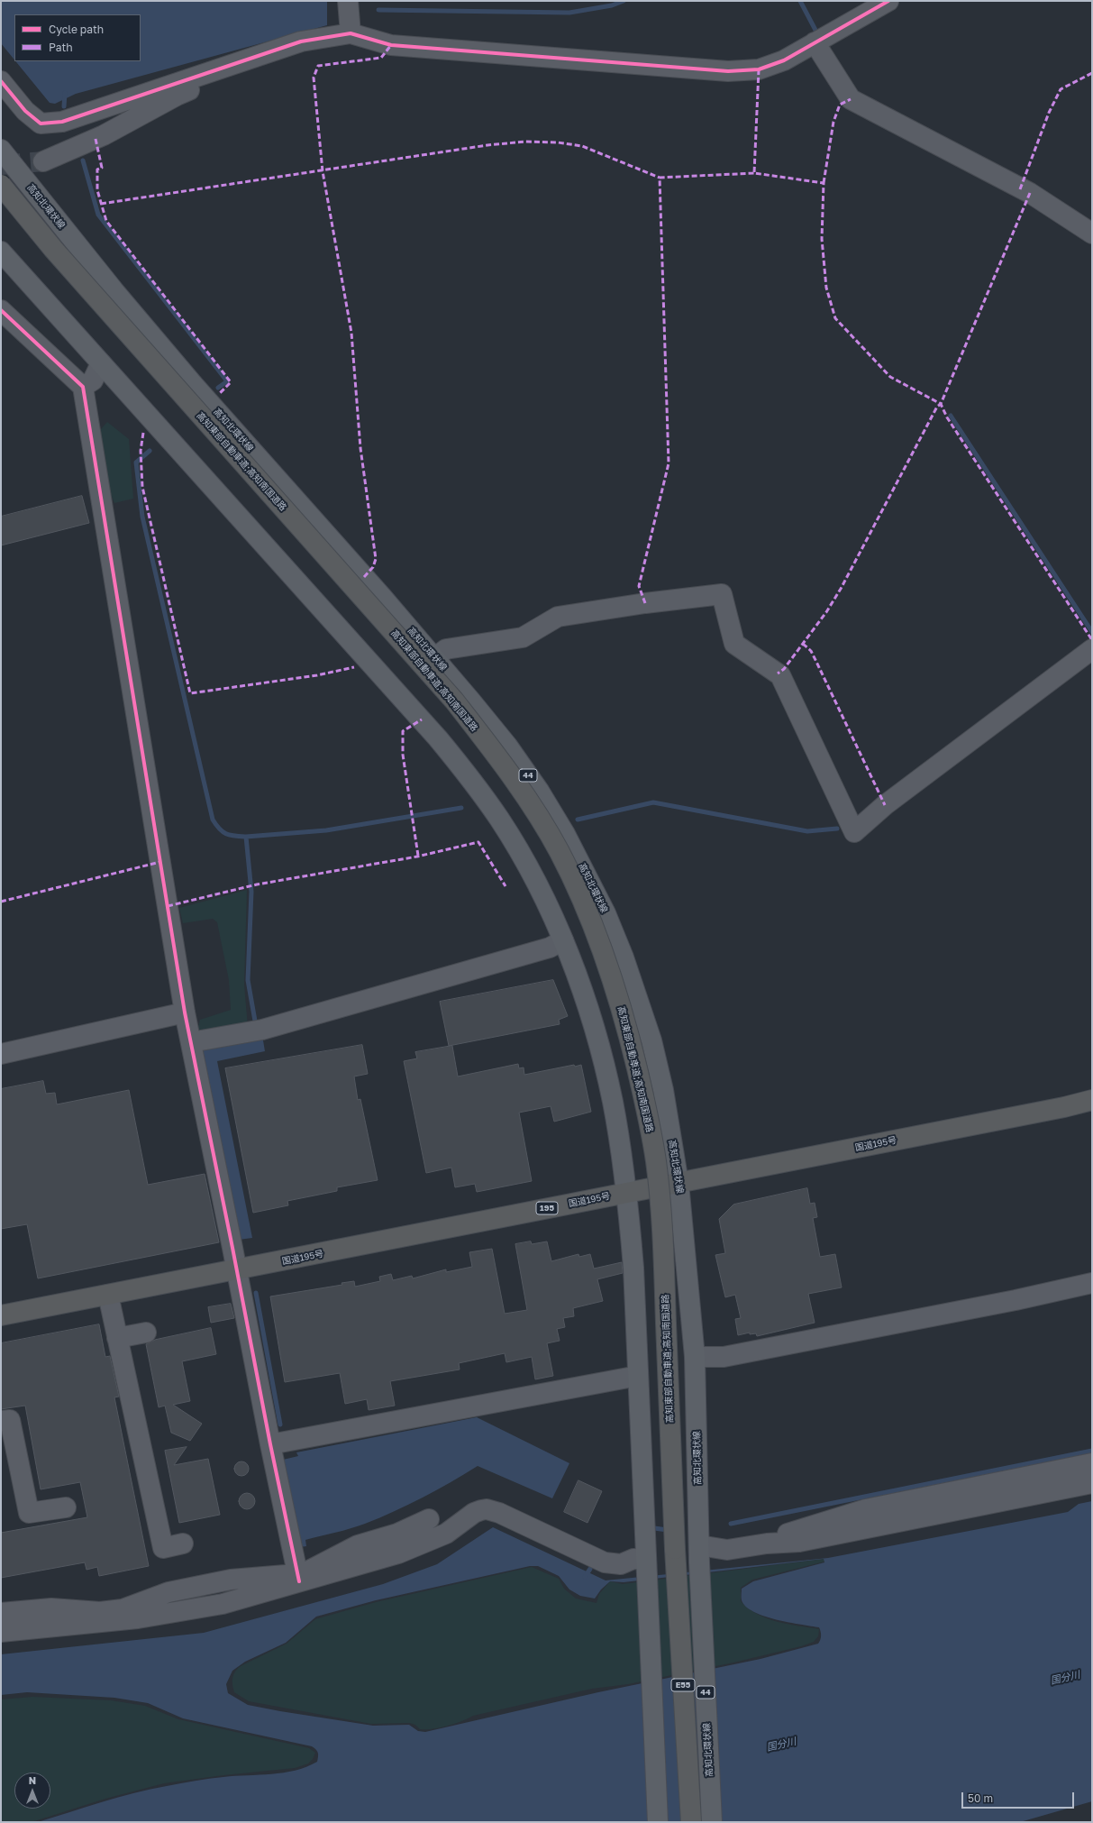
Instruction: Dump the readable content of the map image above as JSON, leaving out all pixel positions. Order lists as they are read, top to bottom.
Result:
{
  "streets": {
    "highway": [
      "高知東部自動車道;高知南国道路",
      "国道195号",
      "195",
      "E55"
    ],
    "main road": ["高知北環状線", "44"]
  },
  "crossings": [
    ["高知北環状線", "国道195号"]
  ],
  "water": ["国分川"],
  "legend": ["Cycle path", "Path"],
  "scale_bar": "50 m",
  "north": "top"
}
